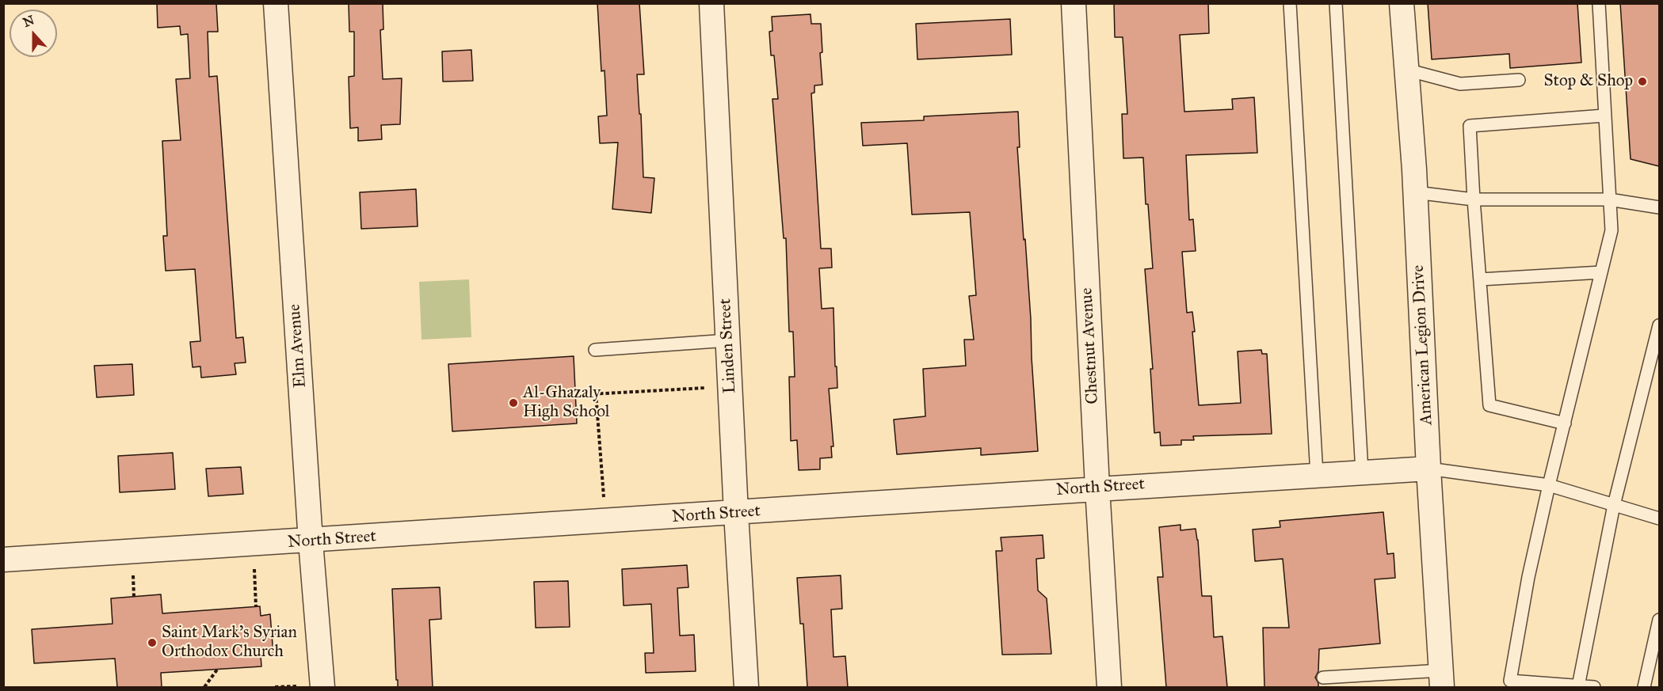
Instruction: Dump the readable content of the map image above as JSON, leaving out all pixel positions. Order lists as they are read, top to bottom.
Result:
{
  "streets": {
    "street": [
      "American Legion Drive",
      "Elm Avenue",
      "Linden Street",
      "Chestnut Avenue",
      "North Street"
    ]
  },
  "crossings": [
    ["American Legion Drive", "North Street"],
    ["Elm Avenue", "North Street"],
    ["Linden Street", "North Street"],
    ["Chestnut Avenue", "North Street"]
  ],
  "places": ["Stop & Shop", "Al-Ghazaly High School", "Saint Mark's Syrian Orthodox Church"],
  "north": "top"
}
